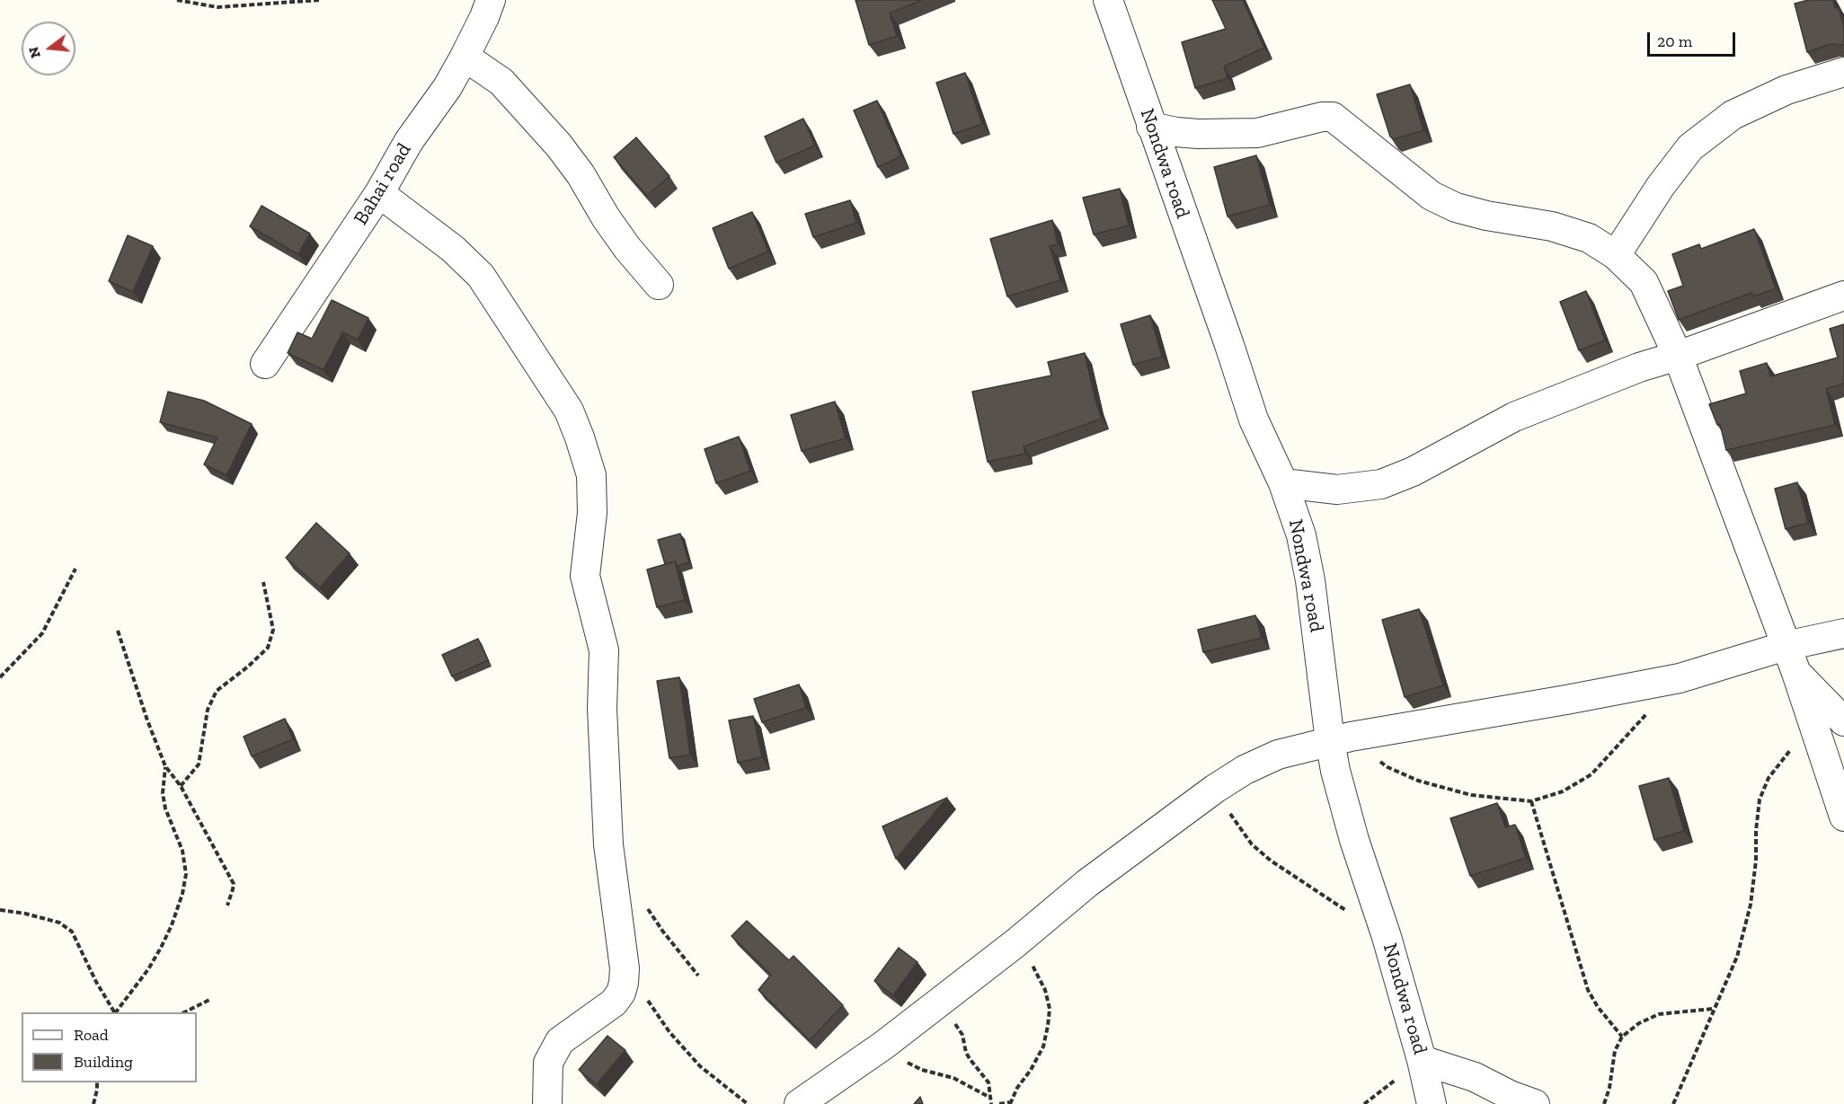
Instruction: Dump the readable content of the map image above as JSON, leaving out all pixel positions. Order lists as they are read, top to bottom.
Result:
{
  "streets": {
    "street": ["Nondwa road", "Bahai road"]
  },
  "legend": ["Road", "Building"],
  "scale_bar": "20 m",
  "north": "left"
}
